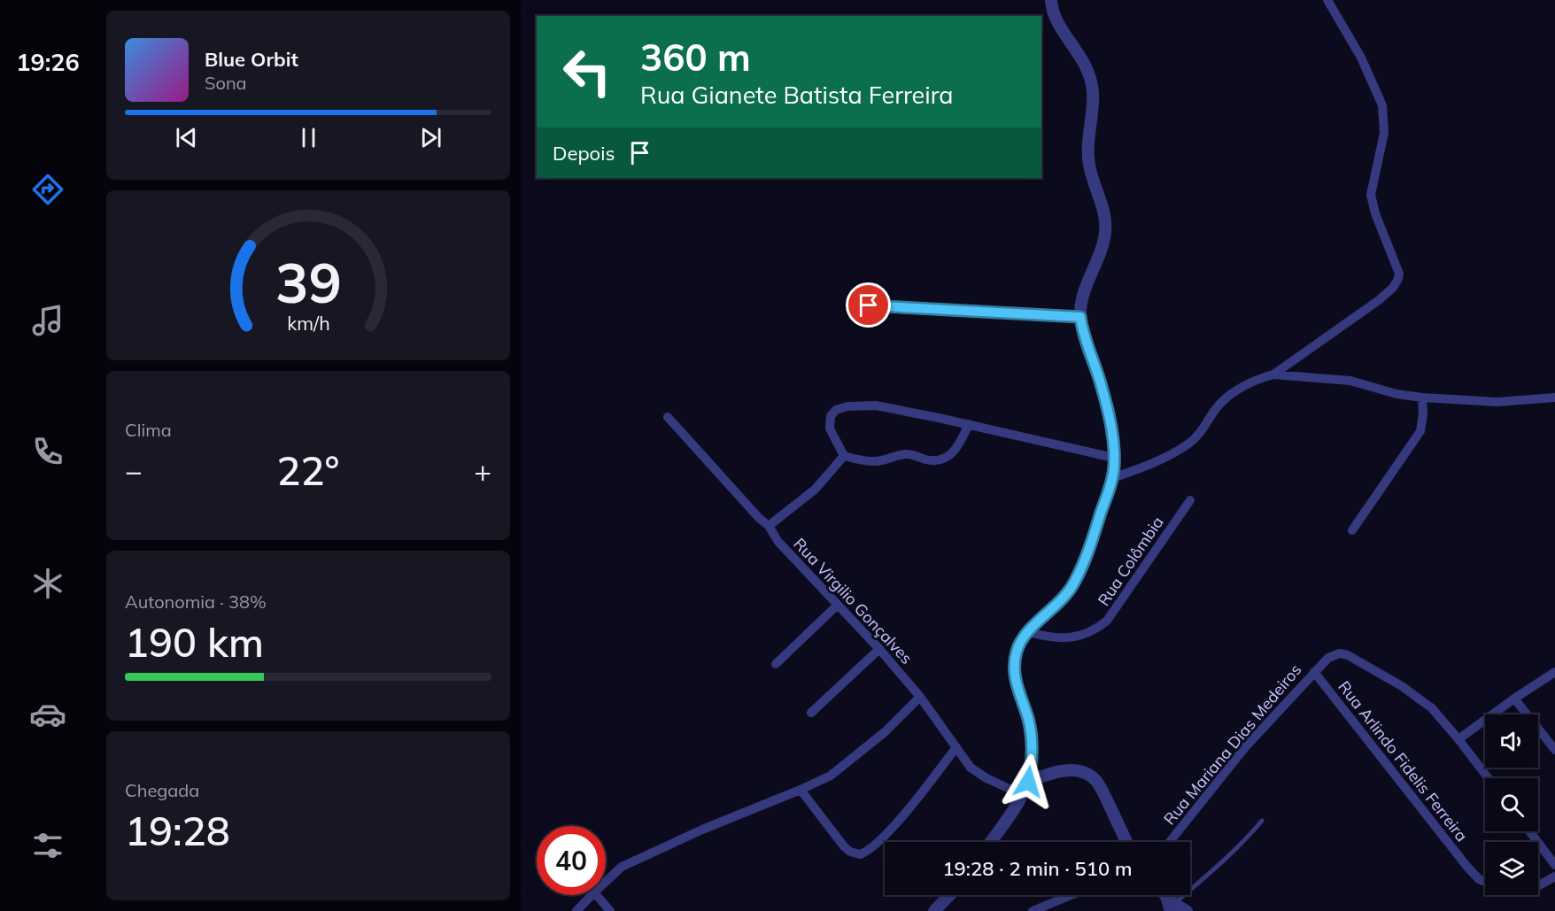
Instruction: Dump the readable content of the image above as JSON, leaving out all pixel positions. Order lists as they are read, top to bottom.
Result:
{
  "streets": {
    "street": [
      "Rua Colômbia",
      "Rua Virgilio Gonçalves",
      "Rua Mariana Dias Medeiros",
      "Rua Arlindo Fidelis Ferreira"
    ]
  },
  "crossings": [
    ["Rua Mariana Dias Medeiros", "Rua Arlindo Fidelis Ferreira"]
  ],
  "page": {
    "tabs": "19:26",
    "turn": ["360 m", "Rua Gianete Batista Ferreira"],
    "song": ["Blue Orbit", "Sona"],
    "then": "Depois",
    "tile": [
      "Clima",
      ["Autonomia · 38%", "190 km"],
      ["Chegada", "19:28"]
    ],
    "heat": ["−", "22°", "+"],
    "limit": "40",
    "trip": "19:28 · 2 min · 510 m",
    "gauge": ["39", "km/h"]
  }
}
